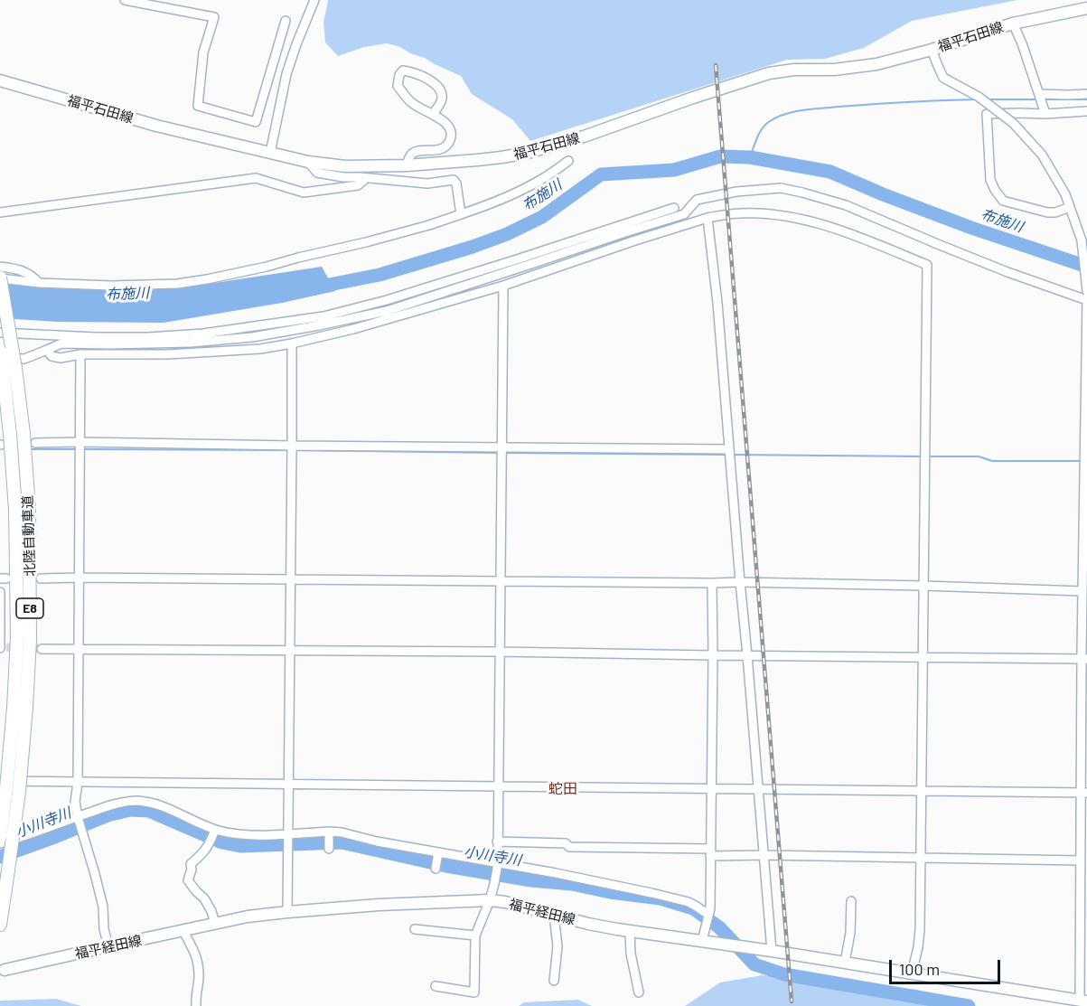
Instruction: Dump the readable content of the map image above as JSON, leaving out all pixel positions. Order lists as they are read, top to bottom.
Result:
{
  "streets": {
    "highway": ["北陸自動車道", "E8"],
    "main road": ["福平石田線", "福平経田線"]
  },
  "districts": ["蛇田"],
  "water": ["布施川", "小川寺川"],
  "scale_bar": "100 m"
}
